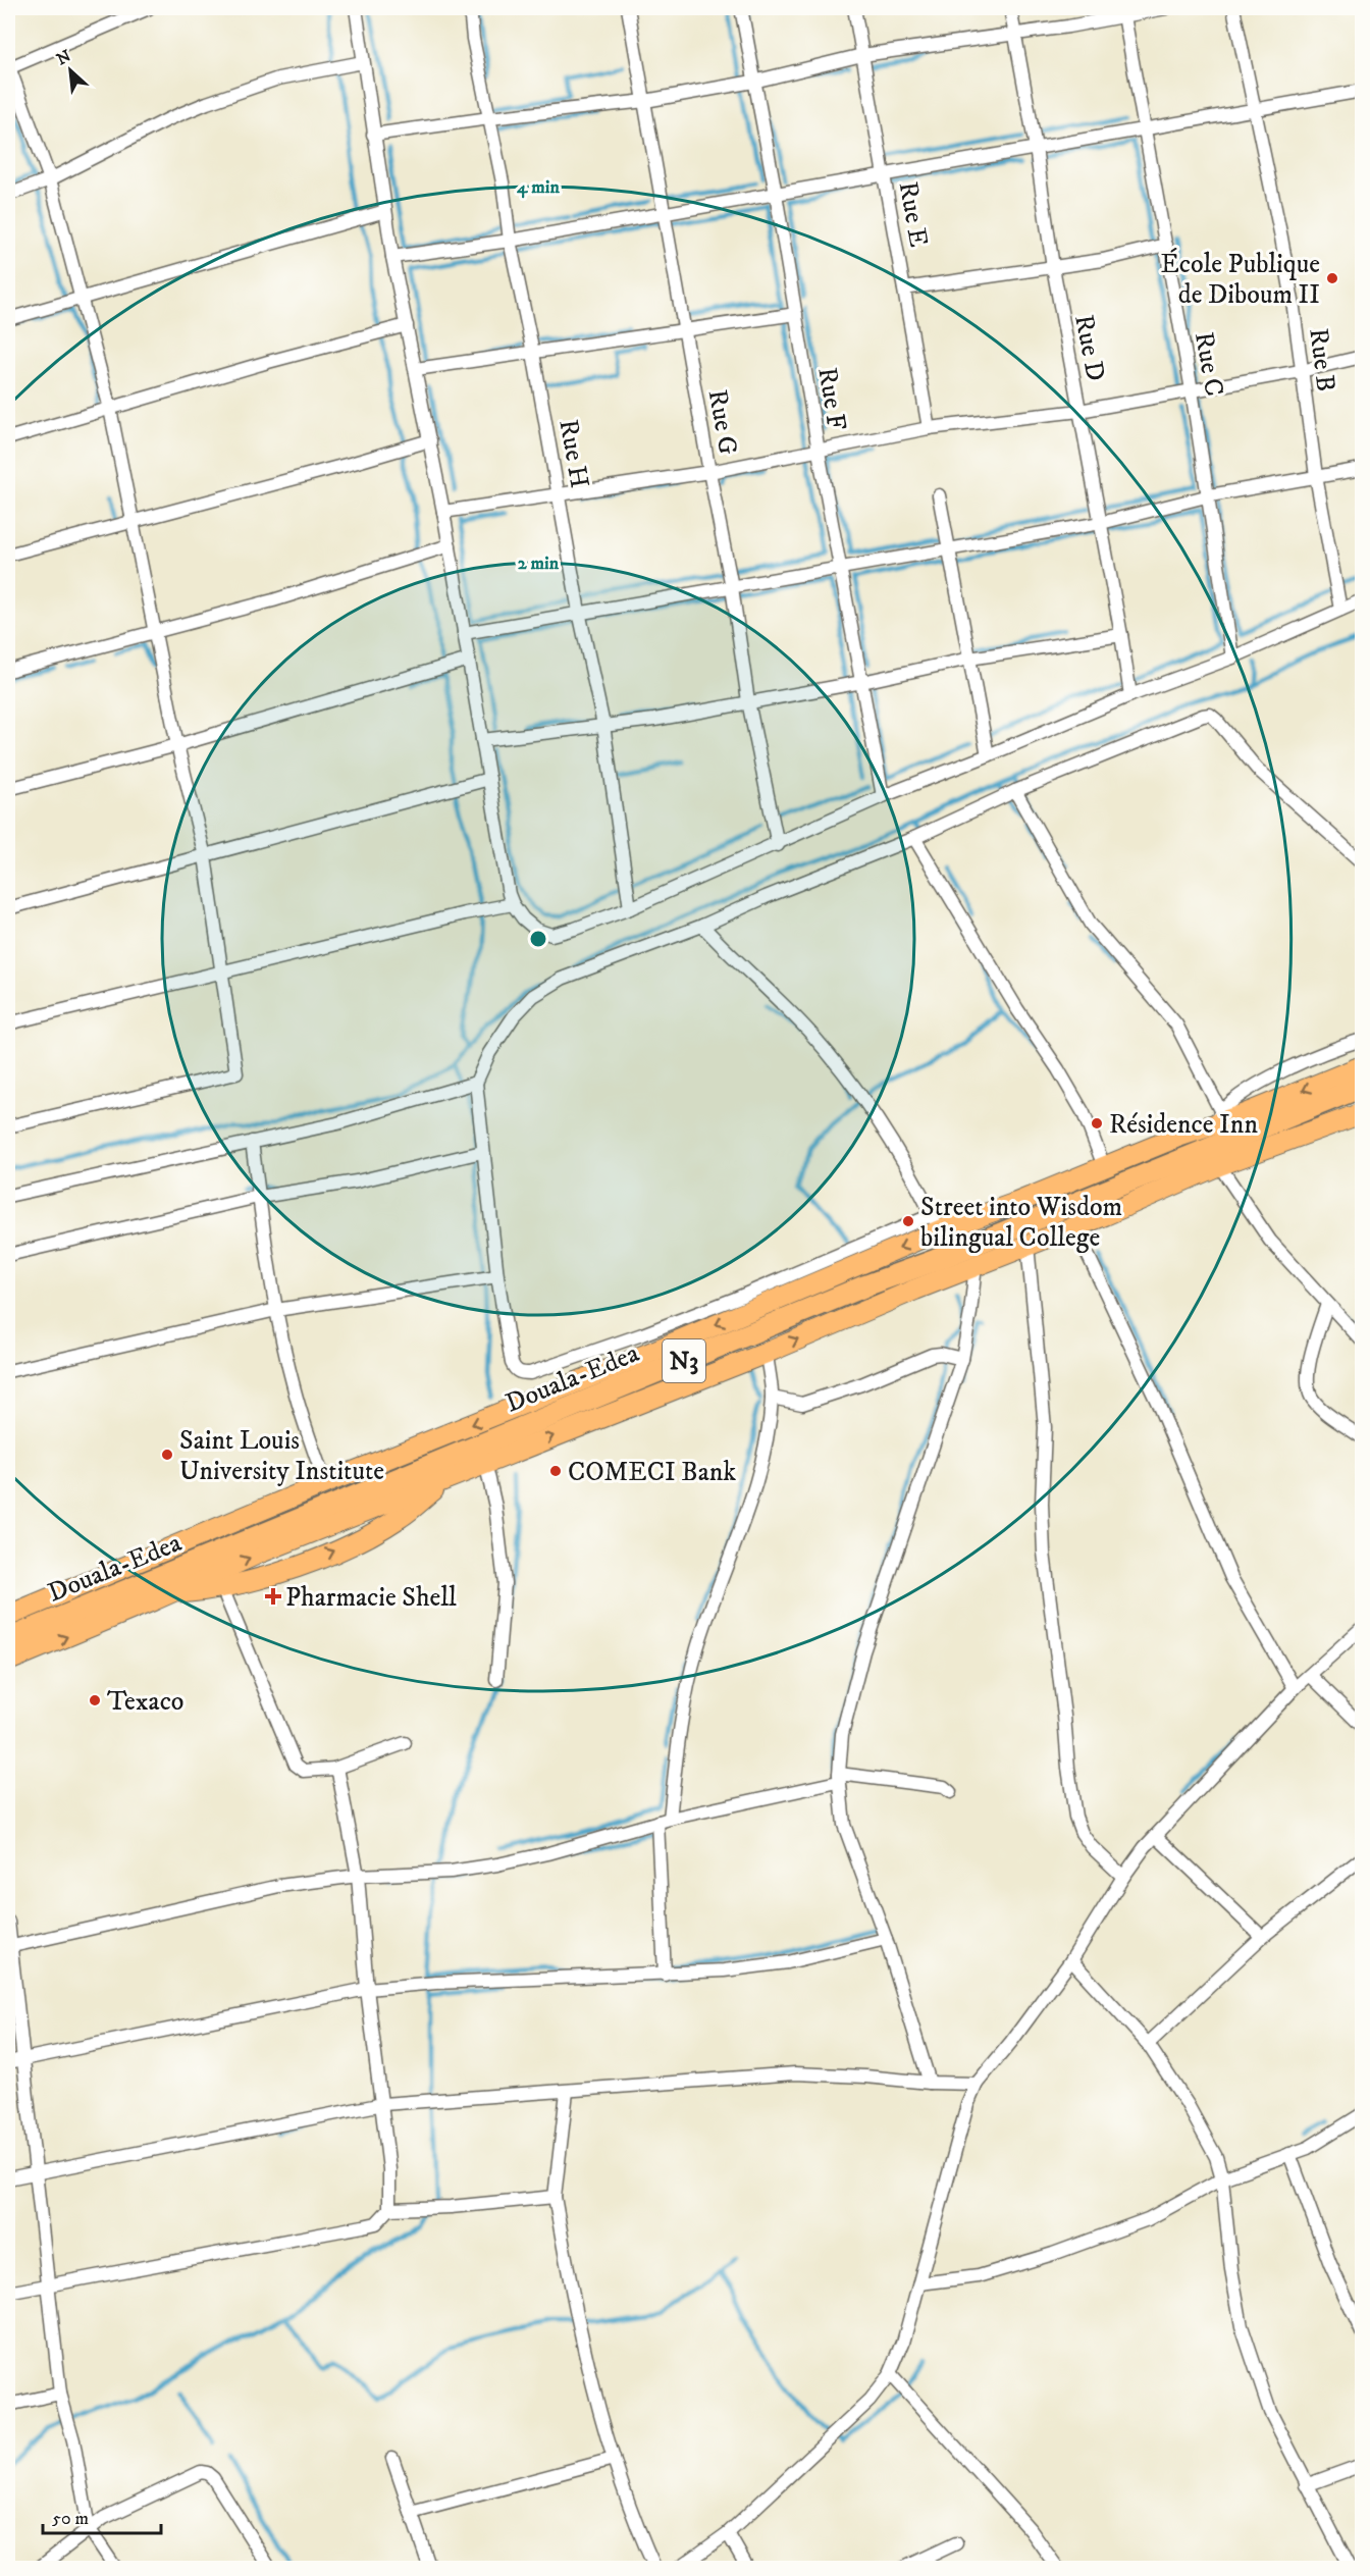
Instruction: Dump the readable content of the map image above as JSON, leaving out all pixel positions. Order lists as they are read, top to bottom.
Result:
{
  "streets": {
    "highway": ["N3", "Douala-Edea"],
    "street": [
      "Rue E",
      "Rue D",
      "Rue B",
      "Rue C",
      "Rue F",
      "Rue G",
      "Rue H"
    ]
  },
  "places": {
    "other": [
      "École Publique de Diboum II",
      "Résidence Inn",
      "Street into Wisdom bilingual College",
      "Saint Louis University Institute",
      "COMECI Bank",
      "Texaco"
    ],
    "health": ["Pharmacie Shell"]
  },
  "scale_bar": "50 m",
  "north": "top left",
  "rings": ["4 min", "2 min"]
}
